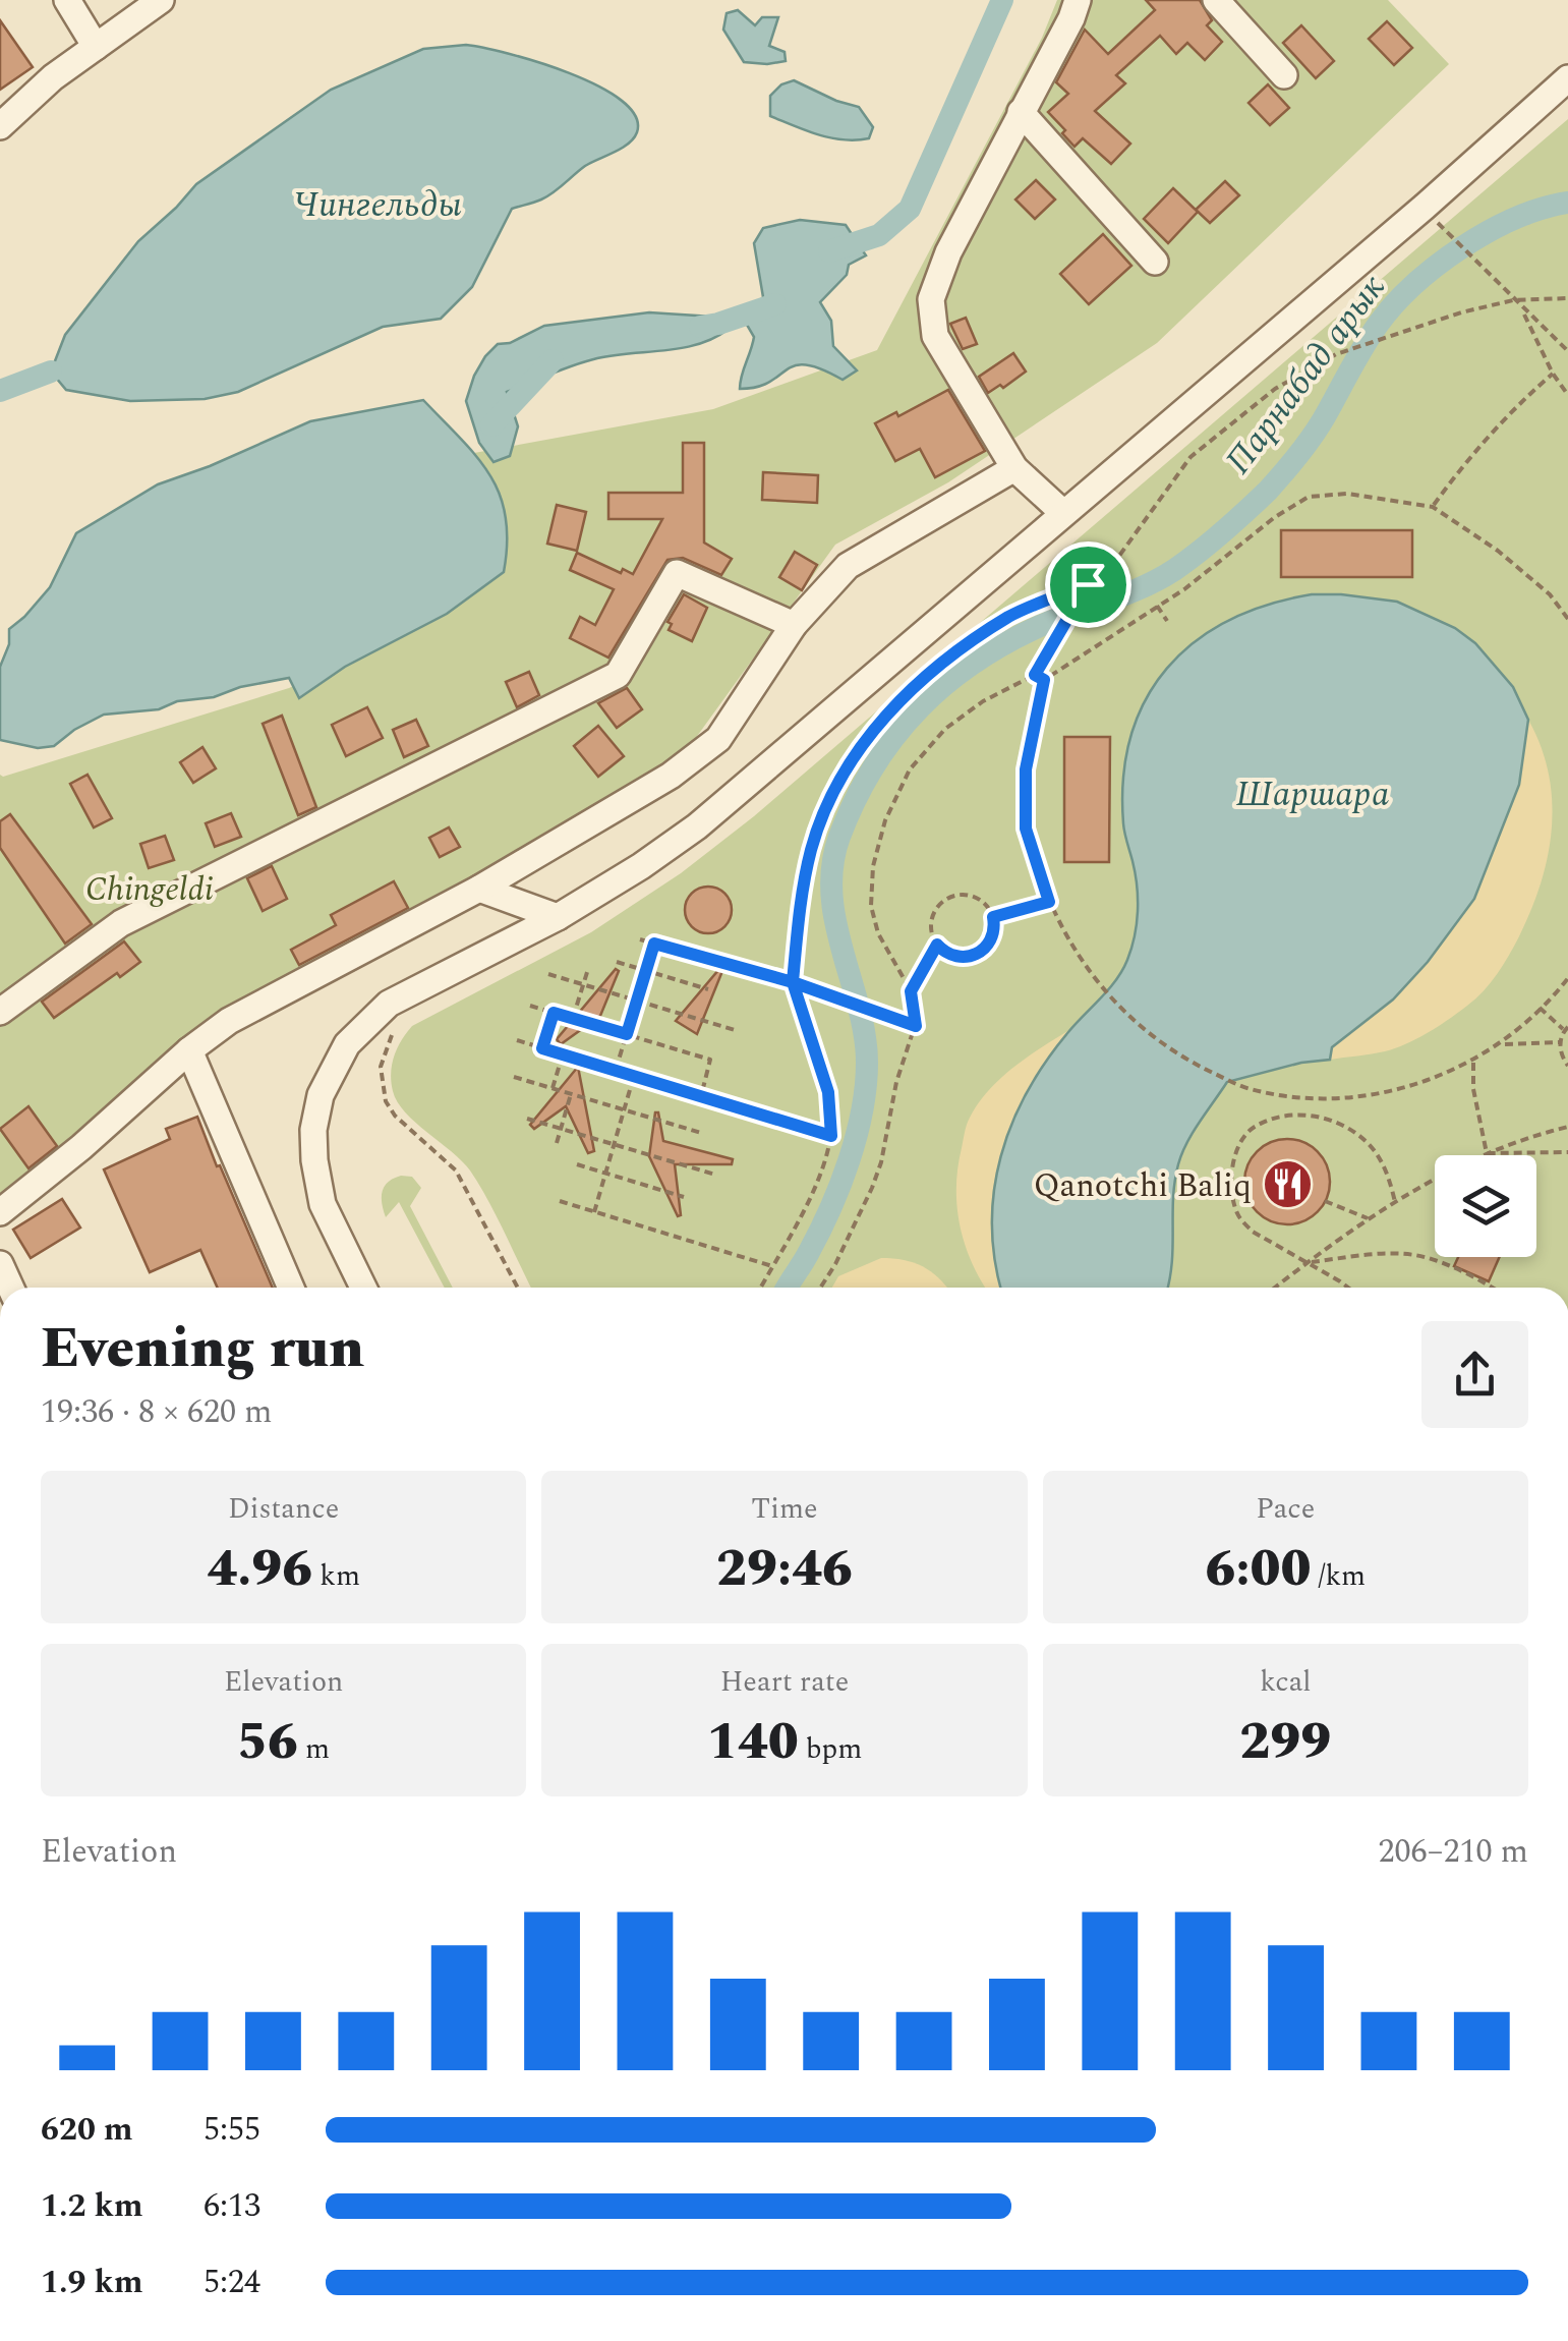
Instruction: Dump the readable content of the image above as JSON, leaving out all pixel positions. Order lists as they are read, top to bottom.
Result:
{
  "water": ["Чингельды", "Парнабад арык", "Шаршара"],
  "parks": ["Chingeldi"],
  "places": {
    "restaurant": ["Qanotchi Baliq"]
  },
  "page": {
    "heading": ["Evening run", "19:36 · 8 × 620 m"],
    "stats": [
      ["Distance", "4.96 km"],
      ["Time", "29:46"],
      ["Pace", "6:00 /km"],
      ["Elevation", "56 m"],
      ["Heart rate", "140 bpm"],
      ["kcal", "299"]
    ],
    "chart": ["Elevation", "206–210 m"],
    "list": [
      {
        "name": "620 m",
        "note": "5:55"
      },
      {
        "name": "1.2 km",
        "note": "6:13"
      },
      {
        "name": "1.9 km",
        "note": "5:24"
      }
    ]
  }
}
